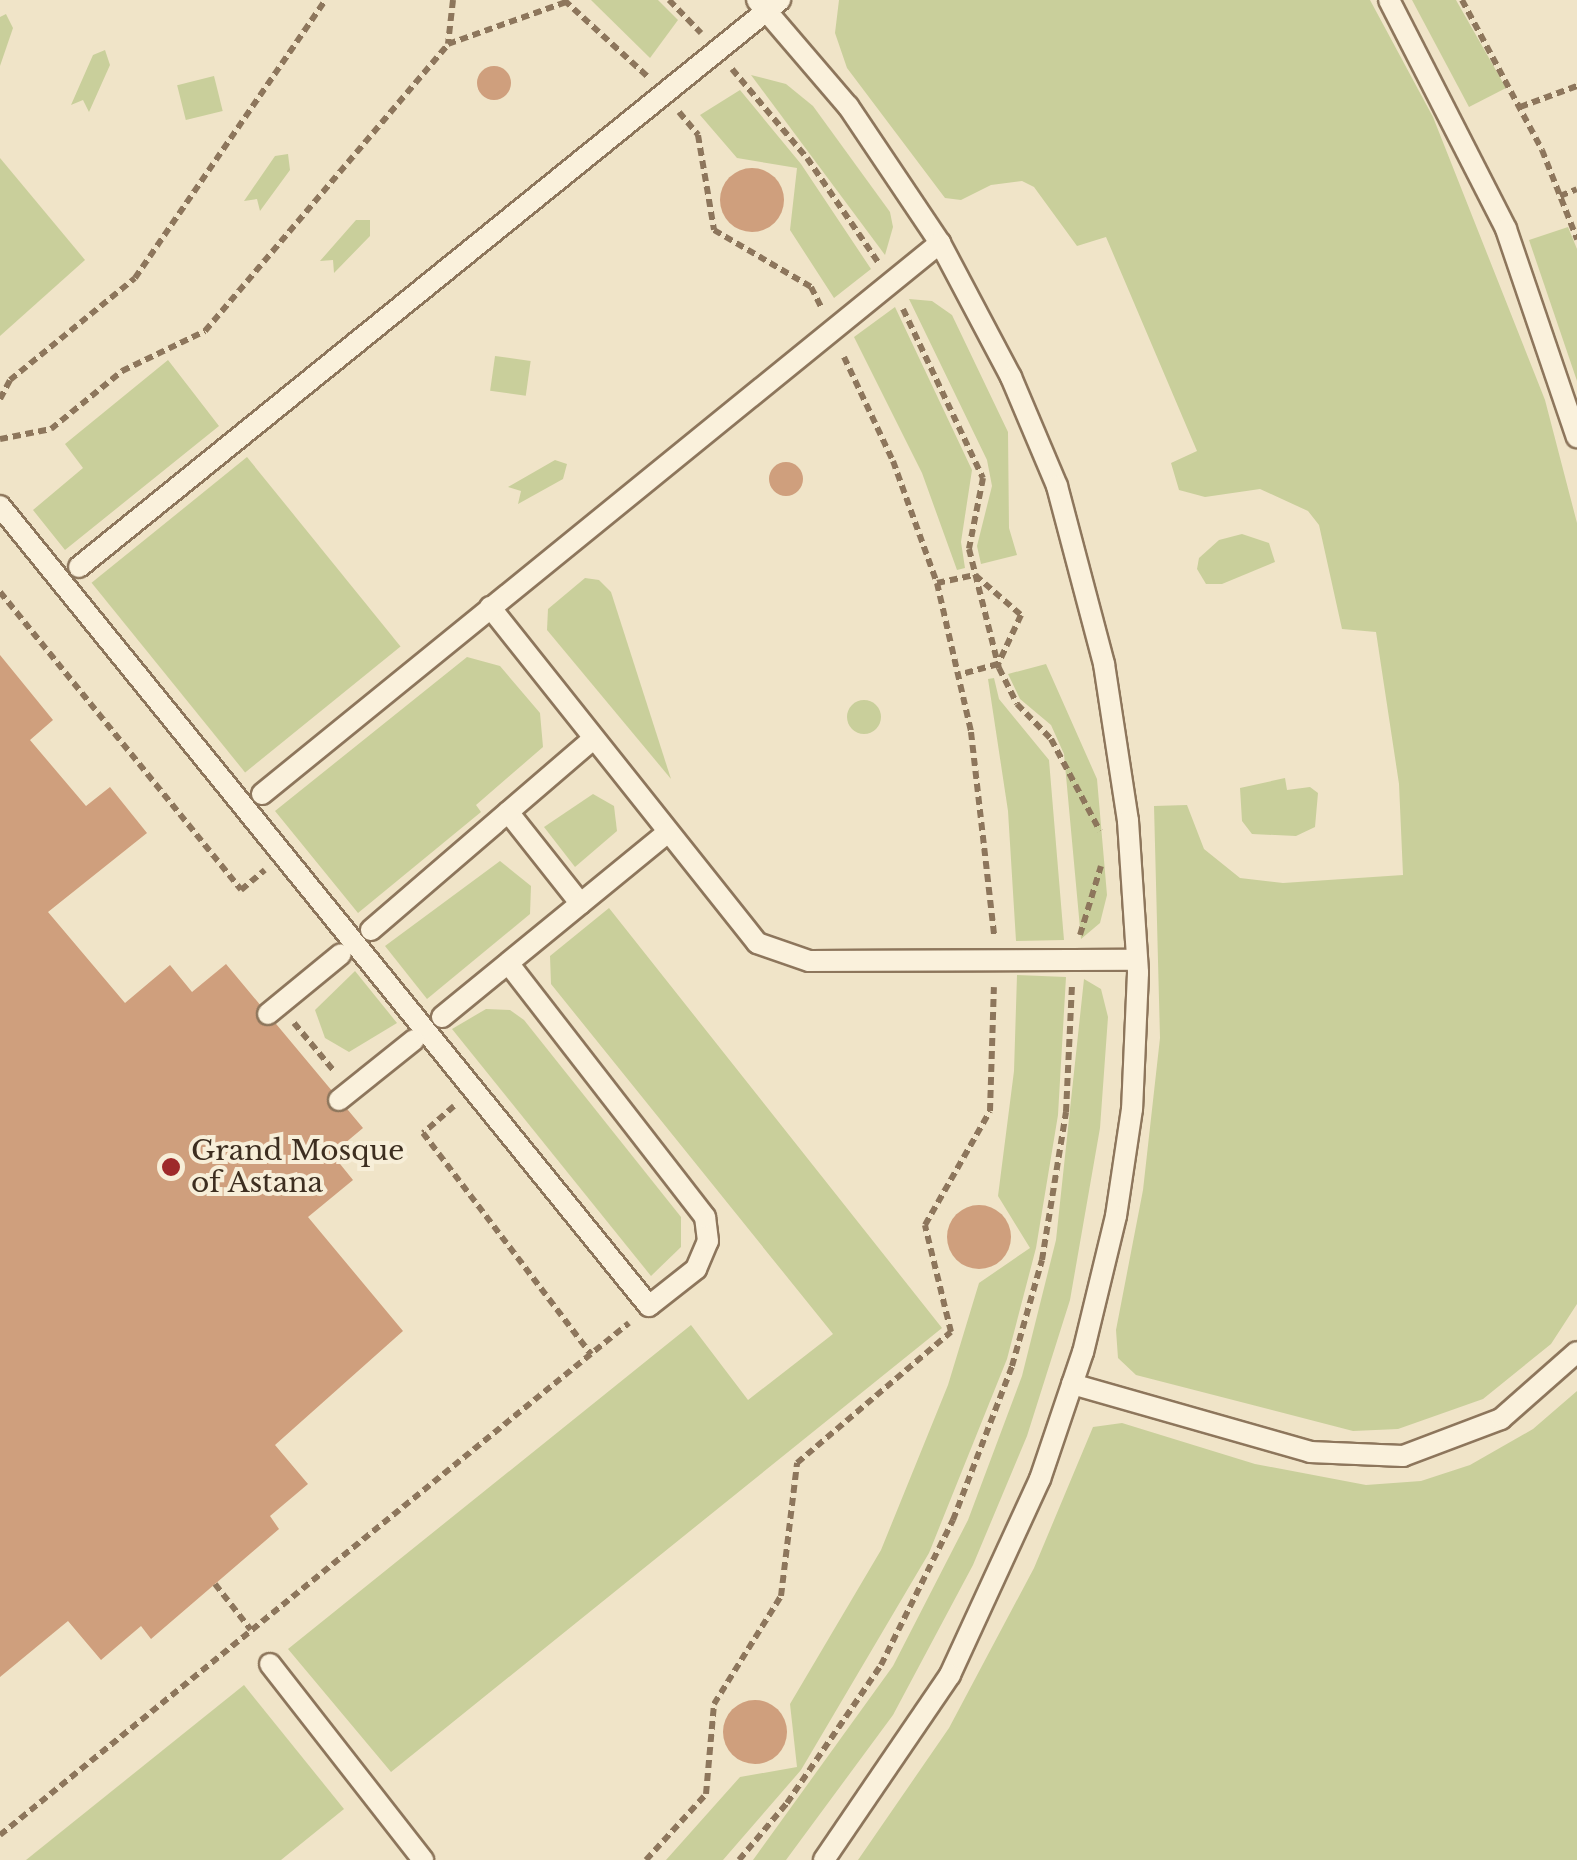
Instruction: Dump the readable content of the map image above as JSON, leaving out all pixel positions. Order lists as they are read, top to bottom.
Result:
{
  "places": ["Grand Mosque of Astana"]
}
